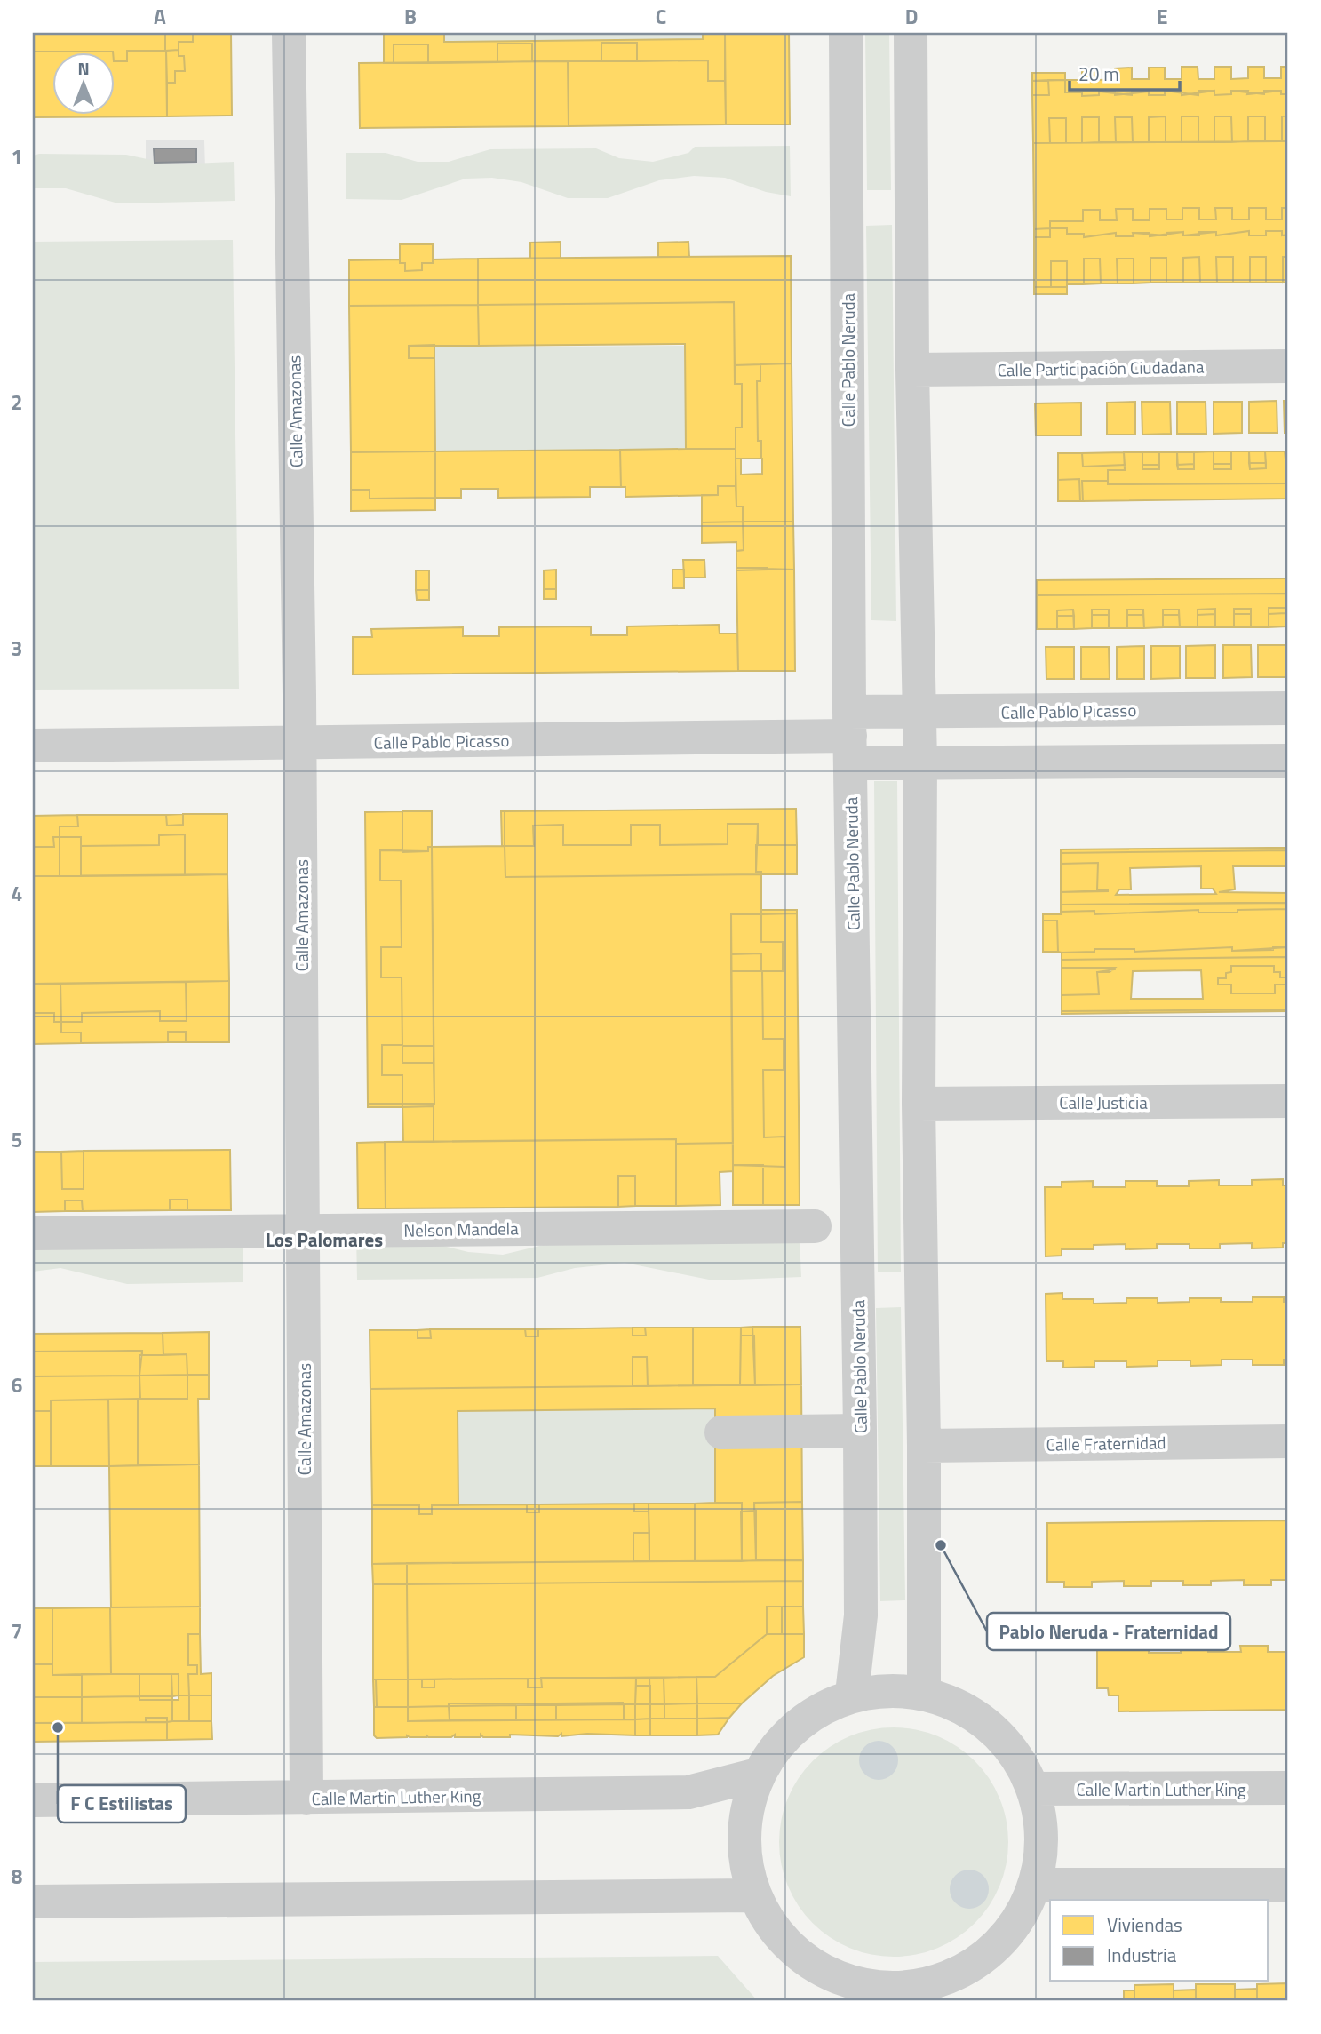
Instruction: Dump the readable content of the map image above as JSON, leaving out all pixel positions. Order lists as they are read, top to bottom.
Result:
{
  "streets": {
    "street": [
      "Calle Pablo Neruda",
      "Calle Participación Ciudadana",
      "Calle Amazonas",
      "Calle Pablo Picasso",
      "Calle Justicia",
      "Nelson Mandela",
      "Calle Fraternidad",
      "Calle Martin Luther King"
    ]
  },
  "crossings": [
    ["Calle Pablo Neruda", "Calle Pablo Picasso"],
    ["Calle Amazonas", "Calle Pablo Picasso"],
    ["Calle Amazonas", "Nelson Mandela"],
    ["Calle Amazonas", "Calle Martin Luther King"]
  ],
  "districts": ["Los Palomares"],
  "places": ["Pablo Neruda - Fraternidad", "F C Estilistas"],
  "legend": ["Viviendas", "Industria"],
  "scale_bar": "20 m",
  "north": "top",
  "grid": {
    "columns": [
      "A",
      "B",
      "C",
      "D",
      "E"
    ],
    "rows": [
      "1",
      "2",
      "3",
      "4",
      "5",
      "6",
      "7",
      "8"
    ]
  }
}
